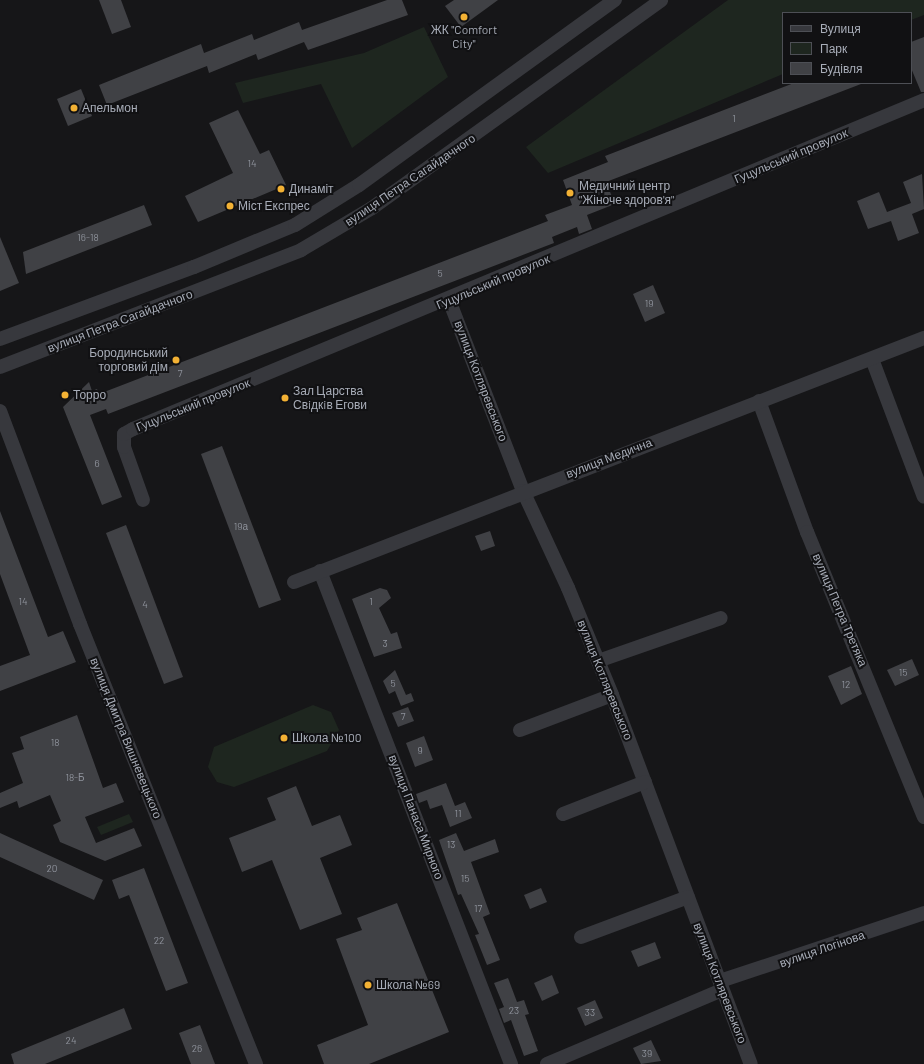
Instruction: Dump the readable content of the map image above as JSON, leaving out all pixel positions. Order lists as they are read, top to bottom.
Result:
{
  "streets": {
    "street": [
      "Гуцульський провулок",
      "вулиця Петра Сагайдачного",
      "вулиця Котляревського",
      "вулиця Медична",
      "вулиця Петра Третяка",
      "вулиця Дмитра Вишневецького",
      "вулиця Панаса Мирного",
      "вулиця Логінова"
    ]
  },
  "crossings": [
    ["Гуцульський провулок", "вулиця Котляревського"],
    ["вулиця Котляревського", "вулиця Медична"],
    ["вулиця Котляревського", "вулиця Логінова"],
    ["вулиця Медична", "вулиця Петра Третяка"],
    ["вулиця Медична", "вулиця Панаса Мирного"]
  ],
  "places": [
    "ЖК \"Comfort City\"",
    "Апельмон",
    "Динаміт",
    "Медичний центр \"Жіноче здоров'я\"",
    "Міст Експрес",
    "Бородинський торговий дім",
    "Торро",
    "Зал Царства Свiдкiв Егови",
    "Школа №100",
    "Школа №69"
  ],
  "house_numbers": [
    "1",
    "14",
    "16-18",
    "5",
    "19",
    "7",
    "6",
    "19а",
    "14",
    "1",
    "4",
    "3",
    "15",
    "5",
    "12",
    "7",
    "18",
    "9",
    "18-Б",
    "11",
    "13",
    "20",
    "15",
    "17",
    "22",
    "23",
    "33",
    "24",
    "26",
    "39"
  ],
  "legend": ["Вулиця", "Парк", "Будівля"]
}
